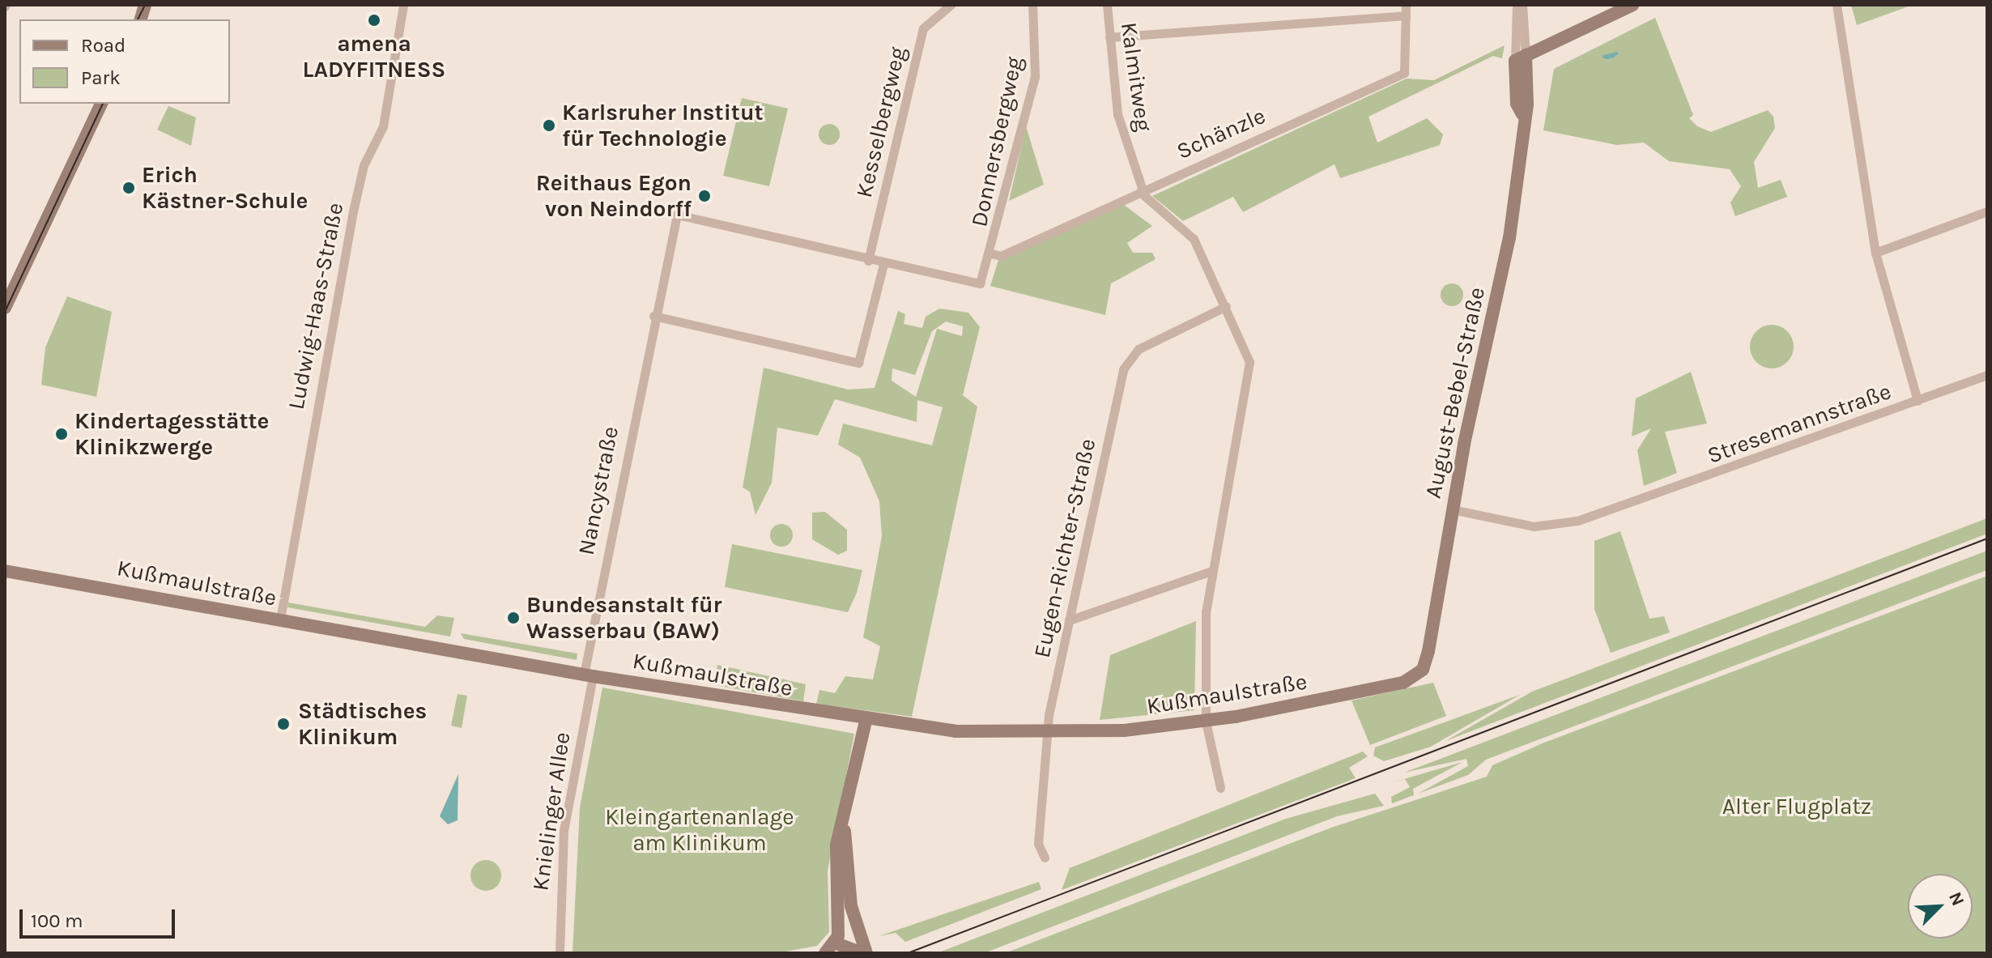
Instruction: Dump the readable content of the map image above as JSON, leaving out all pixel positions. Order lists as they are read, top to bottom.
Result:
{
  "streets": {
    "street": [
      "Kalmitweg",
      "Kesselbergweg",
      "Schänzle",
      "Donnersbergweg",
      "Ludwig-Haas-Straße",
      "August-Bebel-Straße",
      "Stresemannstraße",
      "Nancystraße",
      "Eugen-Richter-Straße",
      "Kußmaulstraße",
      "Knielinger Allee"
    ]
  },
  "crossings": [
    ["Kalmitweg", "Schänzle"],
    ["Kesselbergweg", "Nancystraße"],
    ["Schänzle", "Donnersbergweg"],
    ["Donnersbergweg", "Nancystraße"],
    ["Ludwig-Haas-Straße", "Kußmaulstraße"],
    ["August-Bebel-Straße", "Stresemannstraße"],
    ["August-Bebel-Straße", "Kußmaulstraße"],
    ["Nancystraße", "Kußmaulstraße"],
    ["Nancystraße", "Knielinger Allee"],
    ["Eugen-Richter-Straße", "Kußmaulstraße"],
    ["Kußmaulstraße", "Knielinger Allee"]
  ],
  "parks": ["Alter Flugplatz", "Kleingartenanlage am Klinikum"],
  "places": [
    "amena LADYFITNESS",
    "Karlsruher Institut für Technologie",
    "Erich Kästner-Schule",
    "Reithaus Egon von Neindorff",
    "Kindertagesstätte Klinikzwerge",
    "Bundesanstalt für Wasserbau (BAW)",
    "Städtisches Klinikum"
  ],
  "legend": ["Road", "Park"],
  "scale_bar": "100 m",
  "north": "top right"
}
